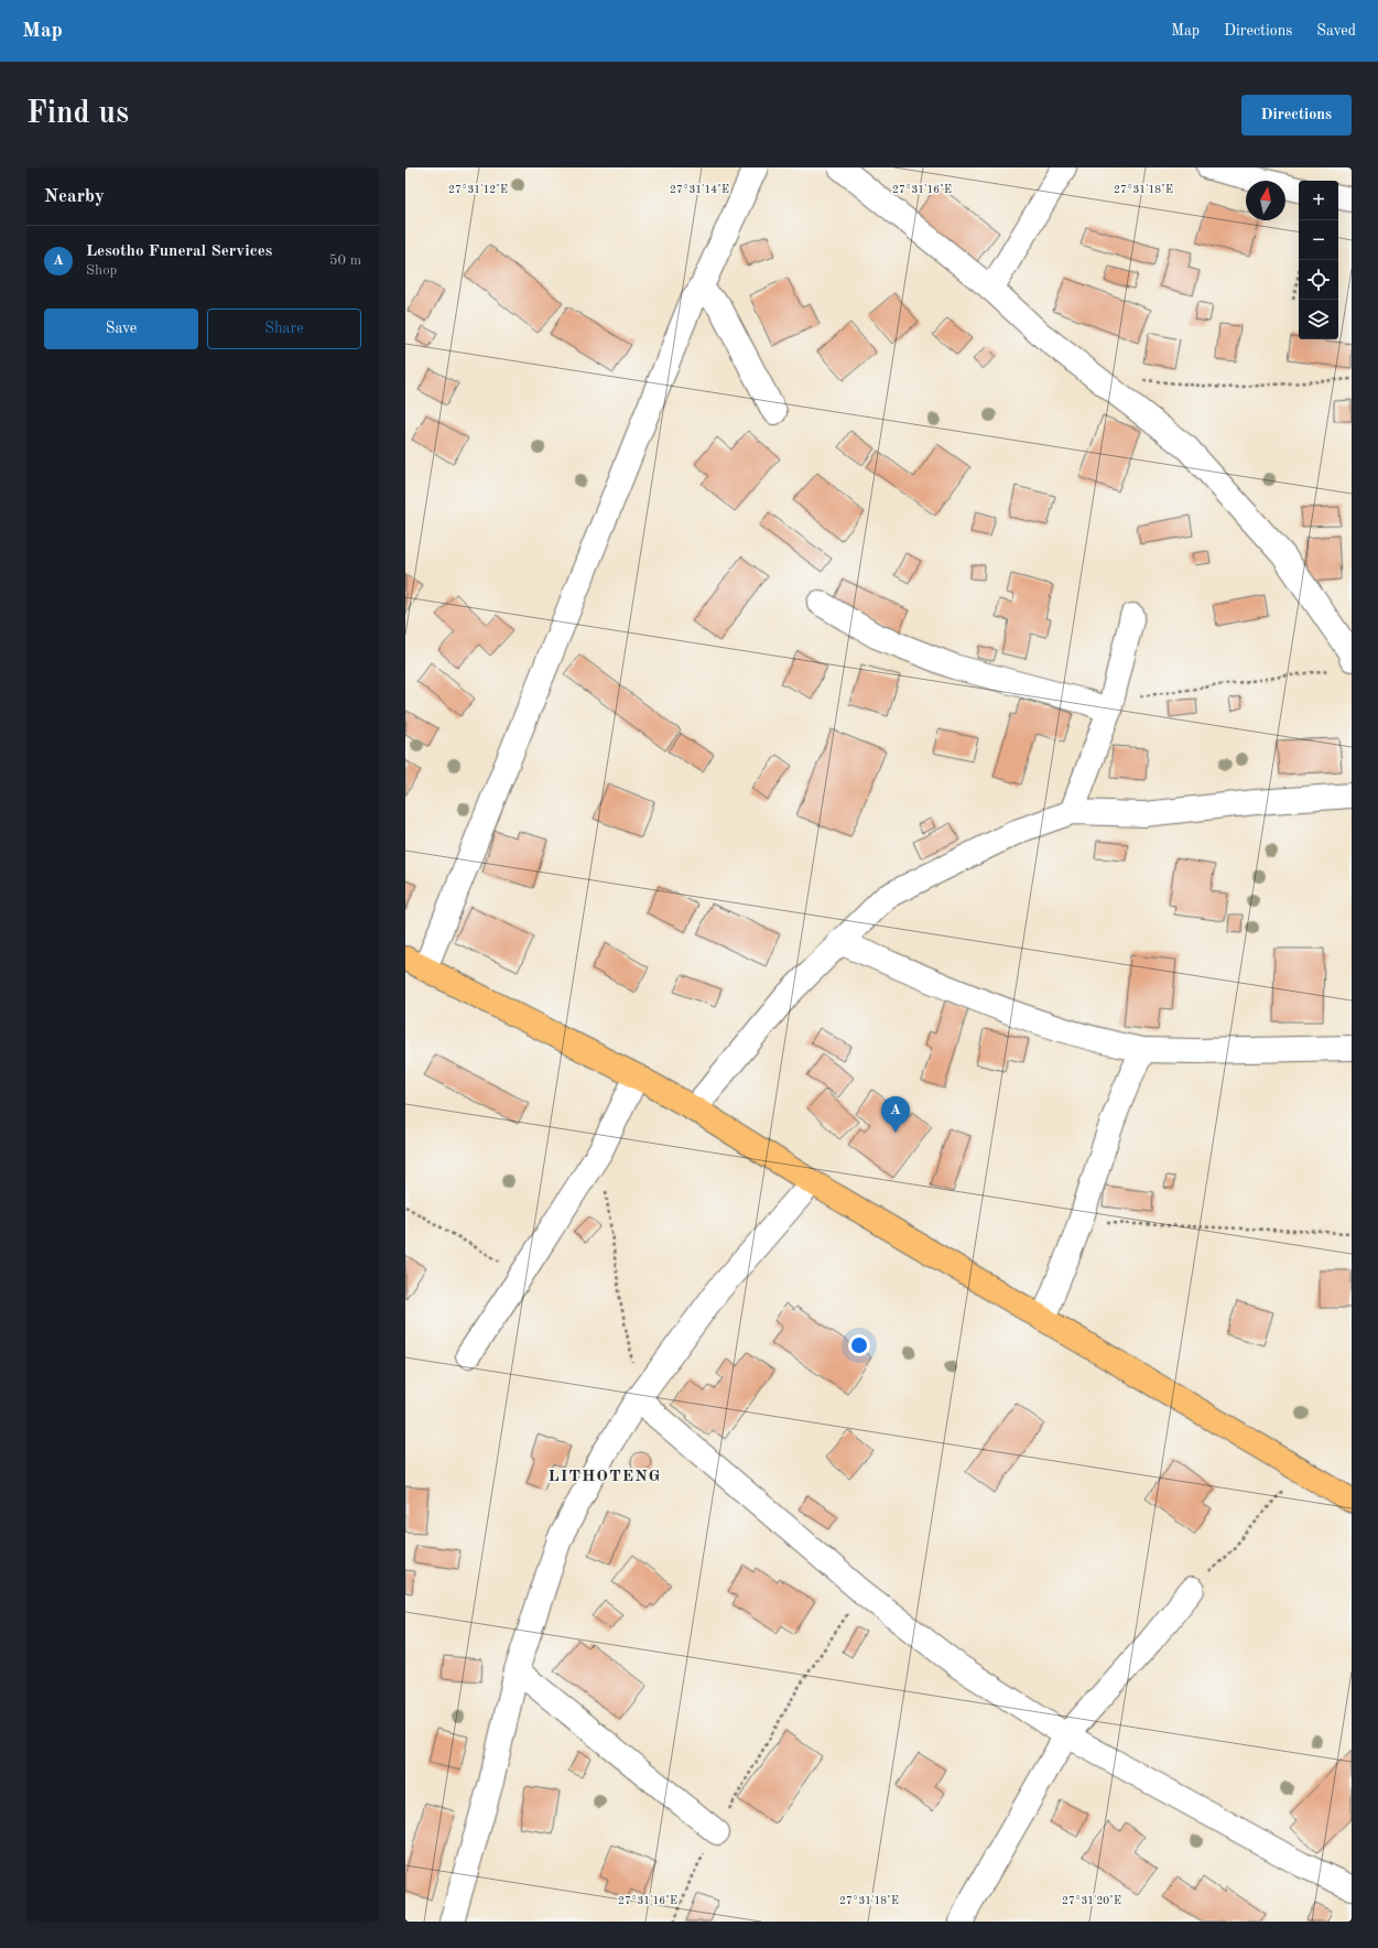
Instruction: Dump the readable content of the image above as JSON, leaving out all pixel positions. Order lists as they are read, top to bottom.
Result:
{
  "districts": ["LITHOTENG"],
  "north": "top",
  "page": {
    "header": "Map",
    "nav": ["Map", "Directions", "Saved"],
    "buttons": [
      "Directions",
      ["Save", "Share"]
    ],
    "title": "Find us",
    "heading": "Nearby",
    "map_buttons": ["+", "−"],
    "list": [
      {
        "mark": "A",
        "name": "Lesotho Funeral Services",
        "note": "Shop",
        "value": "50 m"
      }
    ],
    "pins": "A"
  },
  "coordinates": [
    "27°31'14\"E",
    "27°31'16\"E",
    "27°31'18\"E",
    "27°31'12\"E",
    "27°31'20\"E"
  ]
}
